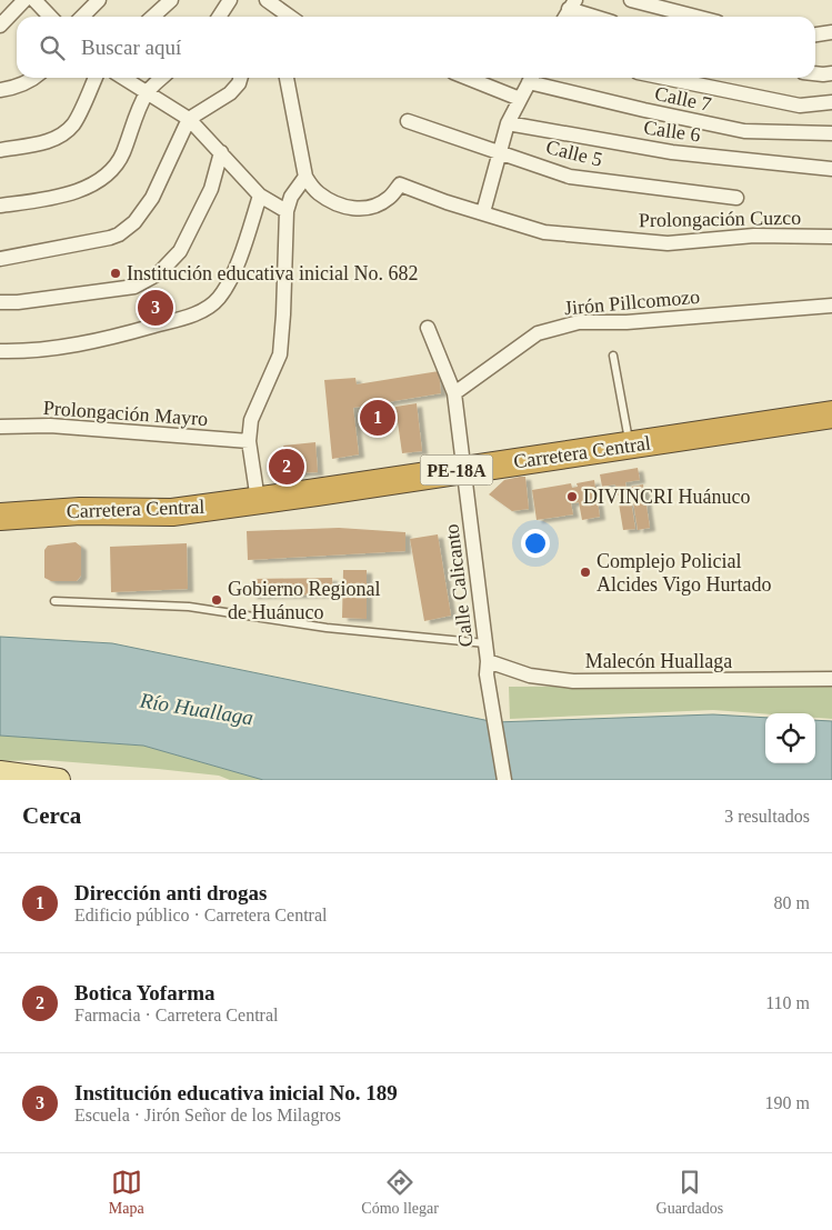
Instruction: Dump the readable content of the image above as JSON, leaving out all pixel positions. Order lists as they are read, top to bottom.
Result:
{
  "streets": {
    "highway": ["Carretera Central", "PE-18A"],
    "street": [
      "Calle 7",
      "Calle 6",
      "Calle 5",
      "Prolongación Cuzco",
      "Jirón Pillcomozo",
      "Prolongación Mayro",
      "Calle Calicanto",
      "Malecón Huallaga"
    ]
  },
  "crossings": [
    ["Jirón Pillcomozo", "Calle Calicanto"],
    ["Carretera Central", "PE-18A"],
    ["Carretera Central", "Calle Calicanto"],
    ["Calle Calicanto", "Malecón Huallaga"]
  ],
  "water": ["Río Huallaga"],
  "places": [
    "Institución educativa inicial No. 682",
    "DIVINCRI Huánuco",
    "Complejo Policial Alcides Vigo Hurtado",
    "Gobierno Regional de Huánuco"
  ],
  "page": {
    "search": "Buscar aquí",
    "pins": ["3", "1", "2"],
    "heading": ["Cerca", "3 resultados"],
    "list": [
      {
        "mark": "1",
        "name": "Dirección anti drogas",
        "note": "Edificio público · Carretera Central",
        "value": "80 m"
      },
      {
        "mark": "2",
        "name": "Botica Yofarma",
        "note": "Farmacia · Carretera Central",
        "value": "110 m"
      },
      {
        "mark": "3",
        "name": "Institución educativa inicial No. 189",
        "note": "Escuela · Jirón Señor de los Milagros",
        "value": "190 m"
      }
    ],
    "nav": ["Mapa", "Cómo llegar", "Guardados"]
  }
}
